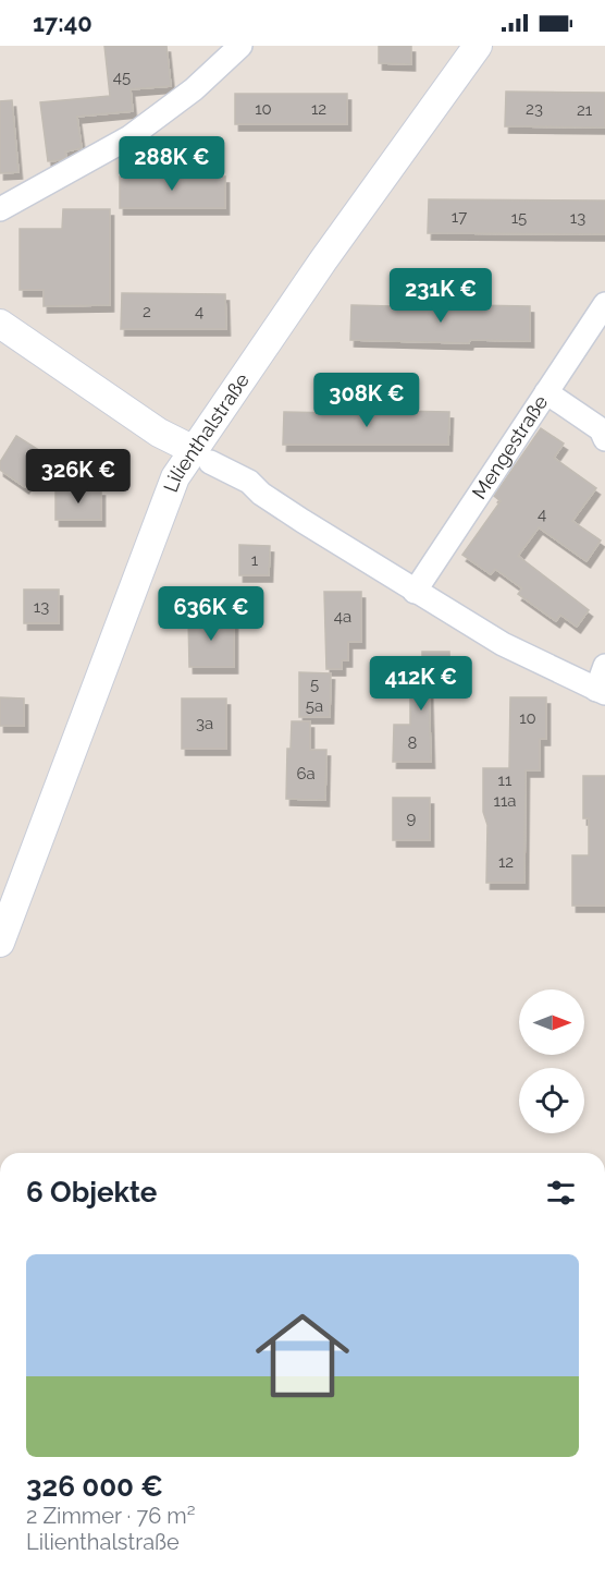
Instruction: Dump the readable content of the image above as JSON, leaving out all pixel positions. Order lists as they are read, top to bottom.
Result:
{
  "streets": {
    "street": ["Lilienthalstraße", "Mengestraße"]
  },
  "house_numbers": [
    "45",
    "10",
    "12",
    "23",
    "21",
    "17",
    "15",
    "13",
    "2",
    "4",
    "4",
    "1",
    "13",
    "4a",
    "5",
    "5a",
    "10",
    "3a",
    "8",
    "6a",
    "11",
    "11a",
    "9",
    "12"
  ],
  "north": "right",
  "page": {
    "status": "17:40",
    "price": [
      "288K €",
      "231K €",
      "308K €",
      "326K €",
      "636K €",
      "412K €"
    ],
    "heading": "6 Objekte",
    "list": [
      {
        "name": "326 000 €",
        "note": "2 Zimmer · 76 m² · Lilienthalstraße"
      }
    ]
  }
}
